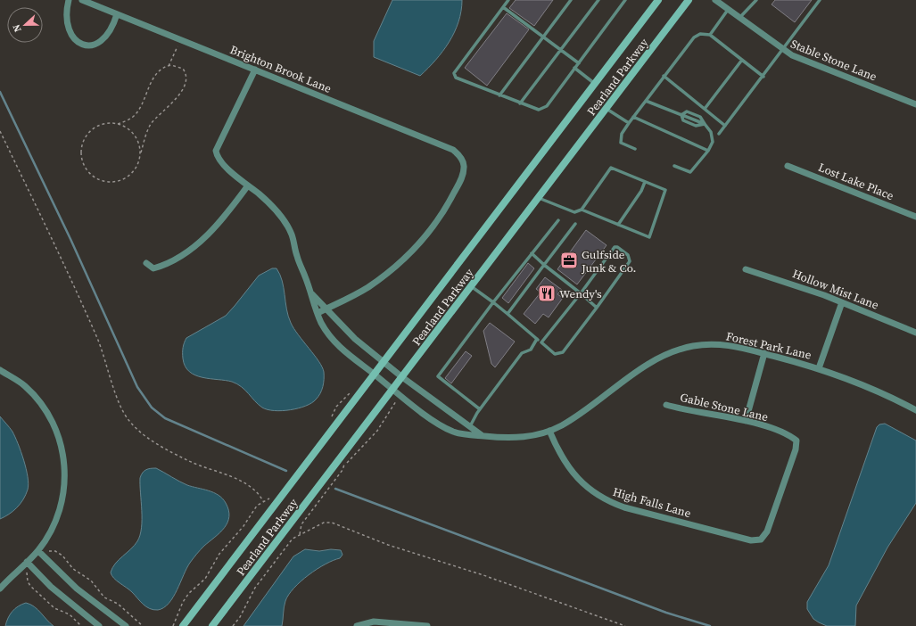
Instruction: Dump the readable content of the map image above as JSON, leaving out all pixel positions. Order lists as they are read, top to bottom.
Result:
{
  "streets": {
    "main road": ["Pearland Parkway"],
    "street": [
      "Stable Stone Lane",
      "Brighton Brook Lane",
      "Lost Lake Place",
      "Hollow Mist Lane",
      "Forest Park Lane",
      "Gable Stone Lane",
      "High Falls Lane"
    ]
  },
  "crossings": [
    ["Brighton Brook Lane", "Forest Park Lane"],
    ["Pearland Parkway", "Forest Park Lane"],
    ["Forest Park Lane", "High Falls Lane"],
    ["Gable Stone Lane", "High Falls Lane"]
  ],
  "places": {
    "office": ["Gulfside Junk & Co."],
    "restaurant": ["Wendy's"]
  },
  "north": "left"
}
